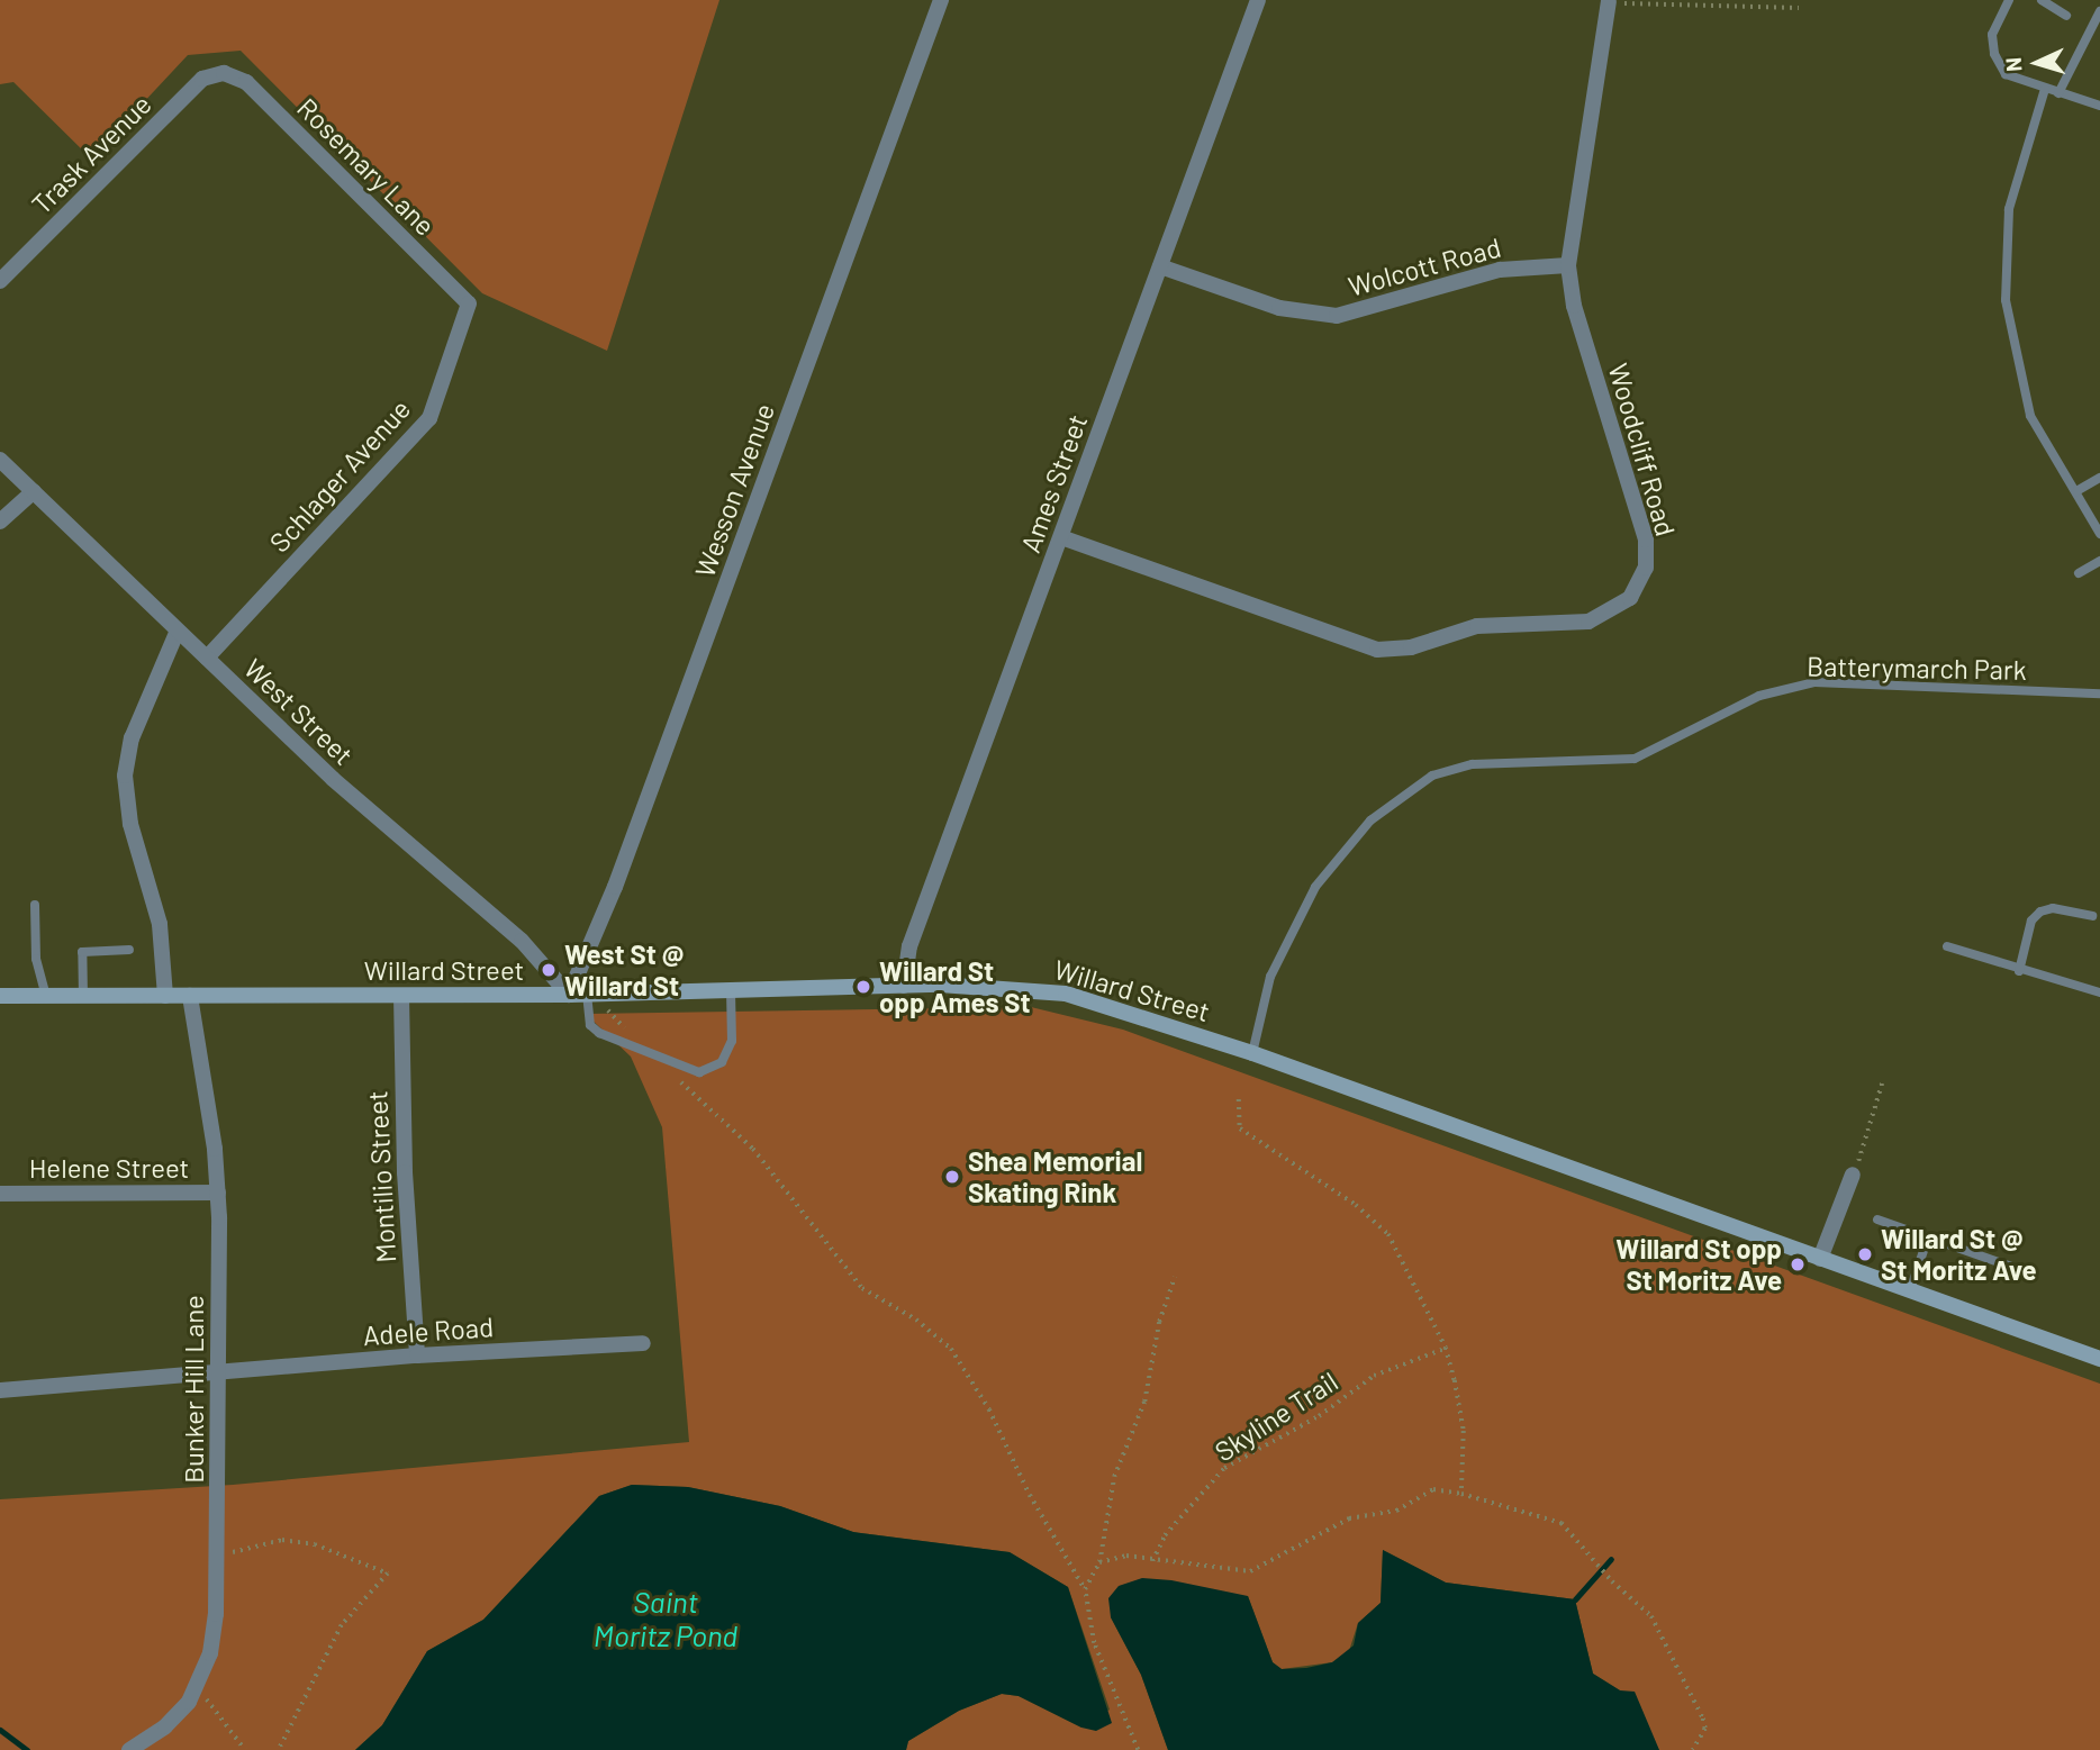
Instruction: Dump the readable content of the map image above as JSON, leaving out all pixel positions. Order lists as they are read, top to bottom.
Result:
{
  "streets": {
    "main road": ["Willard Street"],
    "street": [
      "Trask Avenue",
      "Rosemary Lane",
      "Wolcott Road",
      "Woodcliff Road",
      "Schlager Avenue",
      "Ames Street",
      "Wesson Avenue",
      "West Street",
      "Helene Street",
      "Montilio Street",
      "Adele Road",
      "Bunker Hill Lane"
    ],
    "lane": ["Batterymarch Park"],
    "path": ["Skyline Trail"]
  },
  "crossings": [
    ["Trask Avenue", "Rosemary Lane"],
    ["Rosemary Lane", "Schlager Avenue"],
    ["Wolcott Road", "Woodcliff Road"],
    ["Wolcott Road", "Ames Street"],
    ["Woodcliff Road", "Ames Street"],
    ["Schlager Avenue", "West Street"],
    ["Ames Street", "Willard Street"],
    ["Wesson Avenue", "West Street"],
    ["Wesson Avenue", "Willard Street"],
    ["Batterymarch Park", "Willard Street"],
    ["West Street", "Willard Street"],
    ["Willard Street", "Montilio Street"],
    ["Willard Street", "Bunker Hill Lane"],
    ["Helene Street", "Bunker Hill Lane"],
    ["Montilio Street", "Adele Road"],
    ["Adele Road", "Bunker Hill Lane"]
  ],
  "water": ["Saint Moritz Pond"],
  "places": [
    "West St @ Willard St",
    "Willard St opp Ames St",
    "Shea Memorial Skating Rink",
    "Willard St @ St Moritz Ave",
    "Willard St opp St Moritz Ave"
  ],
  "north": "left"
}
